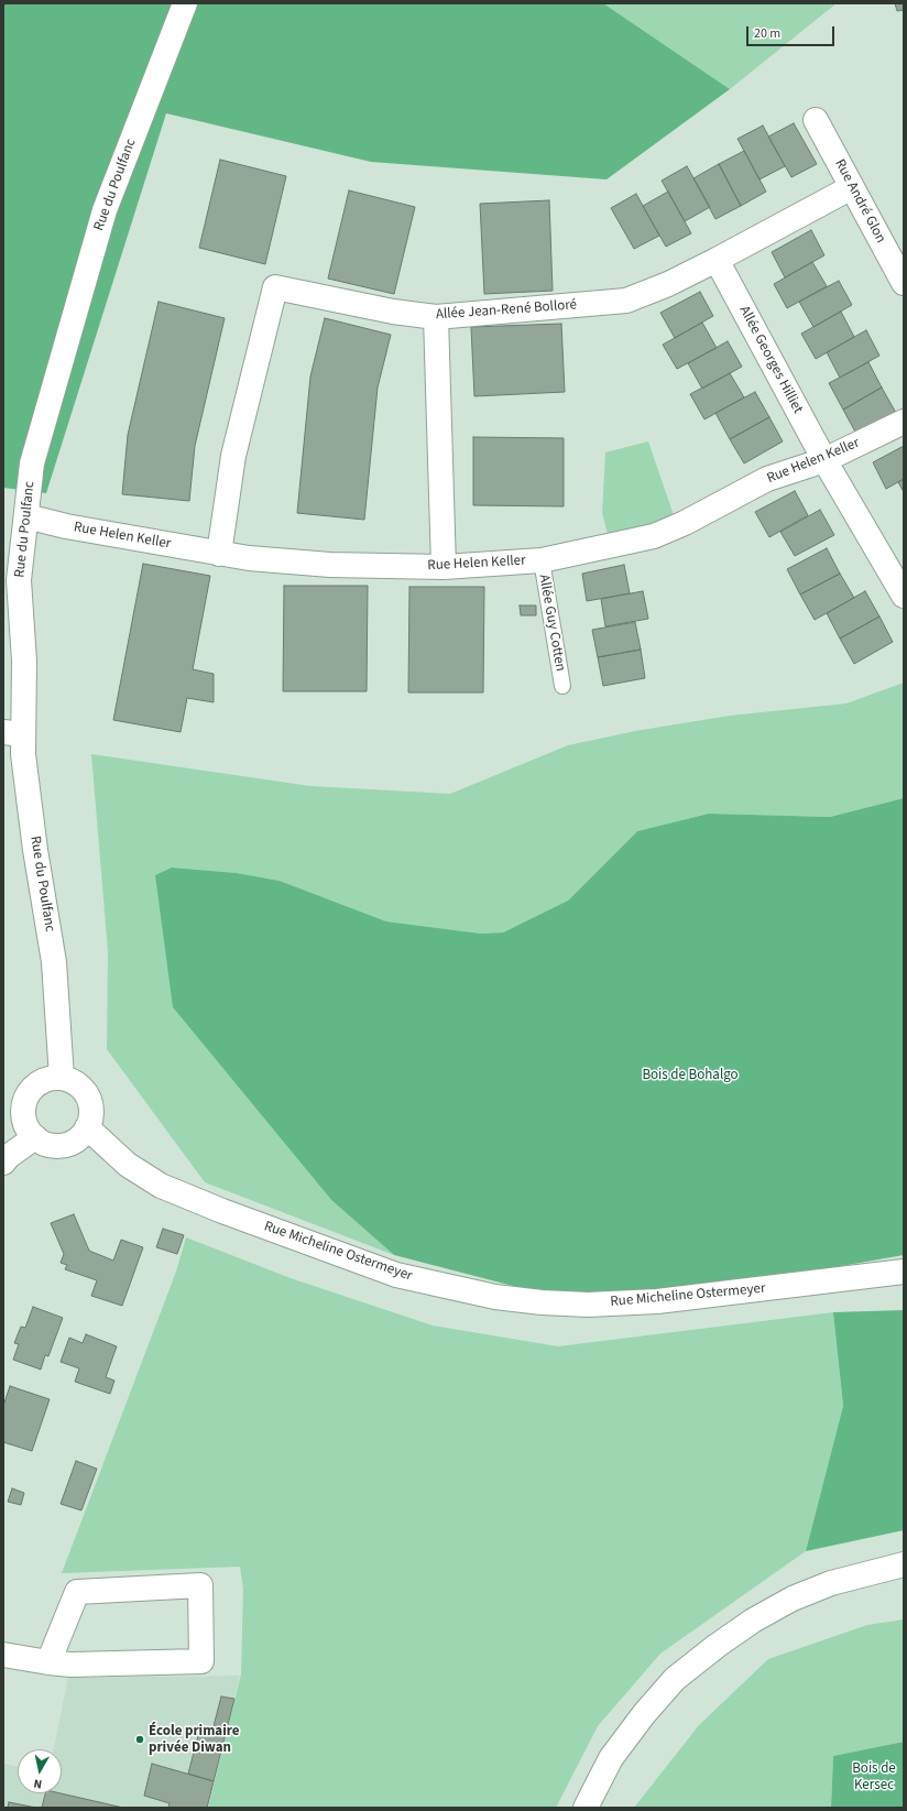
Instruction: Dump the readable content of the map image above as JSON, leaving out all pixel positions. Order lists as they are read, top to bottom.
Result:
{
  "streets": {
    "street": [
      "Rue du Poulfanc",
      "Rue André Glon",
      "Allée Jean-René Bolloré",
      "Allée Georges Hilliet",
      "Rue Helen Keller",
      "Rue Micheline Ostermeyer"
    ],
    "lane": ["Allée Guy Cotten"]
  },
  "crossings": [
    ["Rue du Poulfanc", "Rue Helen Keller"],
    ["Rue du Poulfanc", "Rue Micheline Ostermeyer"],
    ["Rue André Glon", "Allée Jean-René Bolloré"],
    ["Allée Jean-René Bolloré", "Allée Georges Hilliet"],
    ["Allée Jean-René Bolloré", "Rue Helen Keller"],
    ["Allée Georges Hilliet", "Rue Helen Keller"],
    ["Rue Helen Keller", "Allée Guy Cotten"]
  ],
  "parks": ["Bois de Bohalgo", "Bois de Kersec"],
  "places": ["École primaire privée Diwan"],
  "scale_bar": "20 m",
  "north": "bottom"
}
